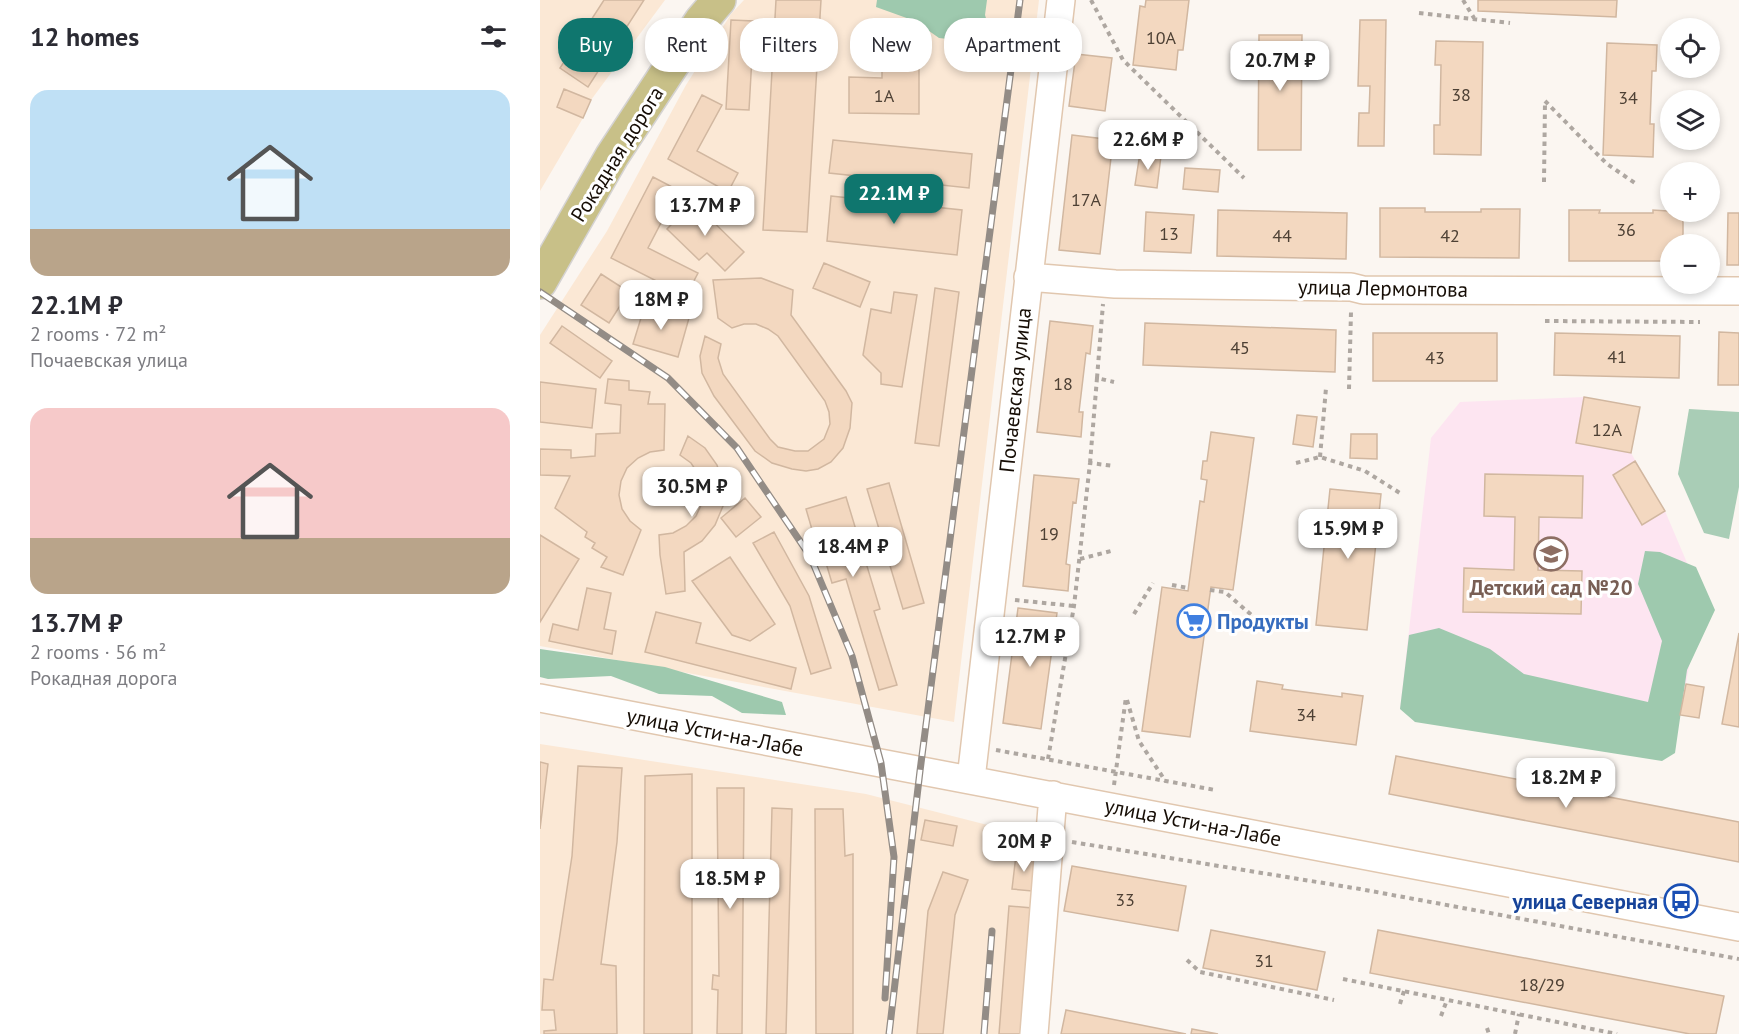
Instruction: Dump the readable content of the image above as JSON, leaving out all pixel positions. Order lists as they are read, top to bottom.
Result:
{
  "streets": {
    "main road": ["Рокадная дорога"],
    "street": ["улица Лермонтова", "Почаевская улица", "улица Усти-на-Лабе"]
  },
  "crossings": [
    ["улица Лермонтова", "Почаевская улица"],
    ["Почаевская улица", "улица Усти-на-Лабе"]
  ],
  "places": {
    "school or university": ["Детский сад №20"],
    "supermarket": ["Продукты"],
    "bus stop": ["улица Северная"]
  },
  "house_numbers": [
    "10А",
    "38",
    "1А",
    "34",
    "17А",
    "36",
    "13",
    "44",
    "42",
    "45",
    "41",
    "43",
    "18",
    "12А",
    "19",
    "34",
    "33",
    "31",
    "18/29"
  ],
  "page": {
    "heading": "12 homes",
    "map_buttons": ["+", "−"],
    "chip": [
      "Buy",
      "Rent",
      "Filters",
      "New",
      "Apartment"
    ],
    "price": [
      "20.7M ₽",
      "22.6M ₽",
      "22.1M ₽",
      "13.7M ₽",
      "18M ₽",
      "30.5M ₽",
      "15.9M ₽",
      "18.4M ₽",
      "12.7M ₽",
      "18.2M ₽",
      "20M ₽",
      "18.5M ₽"
    ],
    "list": [
      {
        "name": "22.1M ₽",
        "note": "2 rooms · 72 m² · Почаевская улица"
      },
      {
        "name": "13.7M ₽",
        "note": "2 rooms · 56 m² · Рокадная дорога"
      }
    ]
  }
}
